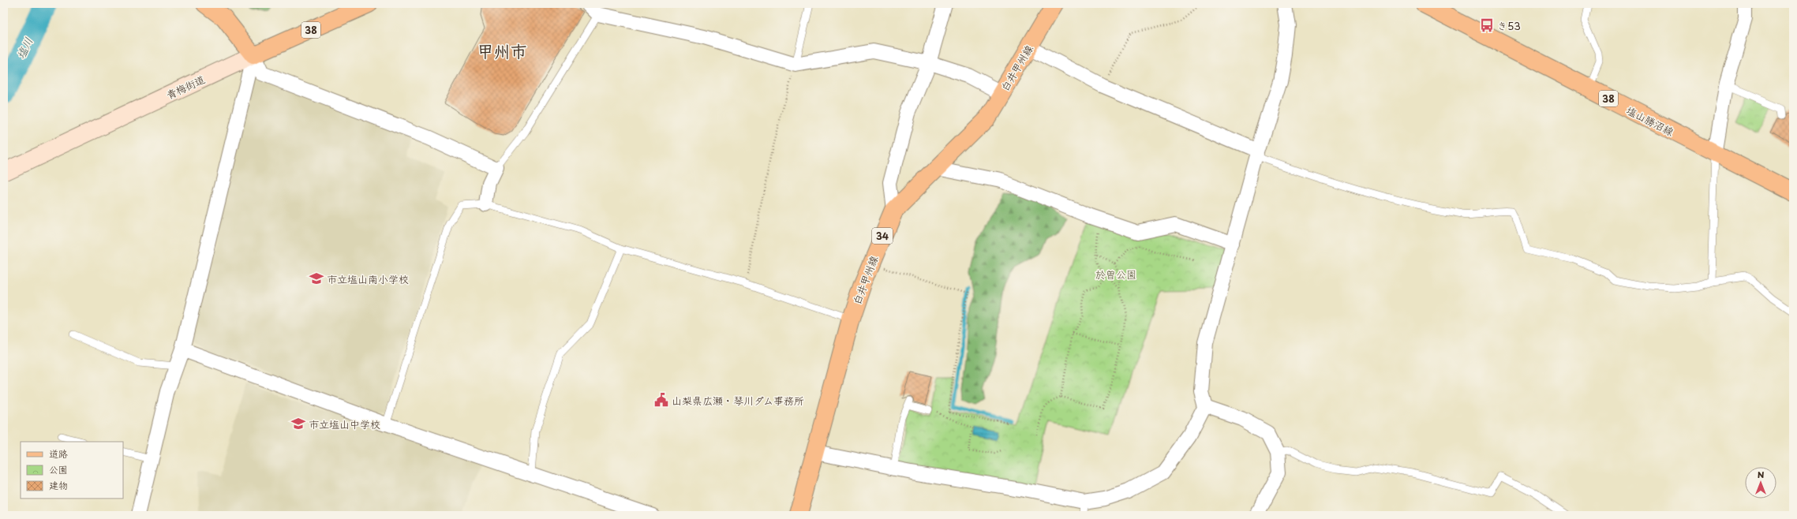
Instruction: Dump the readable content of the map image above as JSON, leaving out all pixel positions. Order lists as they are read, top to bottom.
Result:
{
  "streets": {
    "main road": [
      "38",
      "白井甲州線",
      "青梅街道",
      "塩山勝沼線",
      "34"
    ]
  },
  "districts": ["甲州市"],
  "water": ["塩川"],
  "parks": ["於曽公園"],
  "places": {
    "bus stop": ["き53"],
    "school or university": ["市立塩山南小学校", "市立塩山中学校"],
    "public building": ["山梨県広瀬・琴川ダム事務所"]
  },
  "legend": ["道路", "公園", "建物"],
  "north": "top"
}
